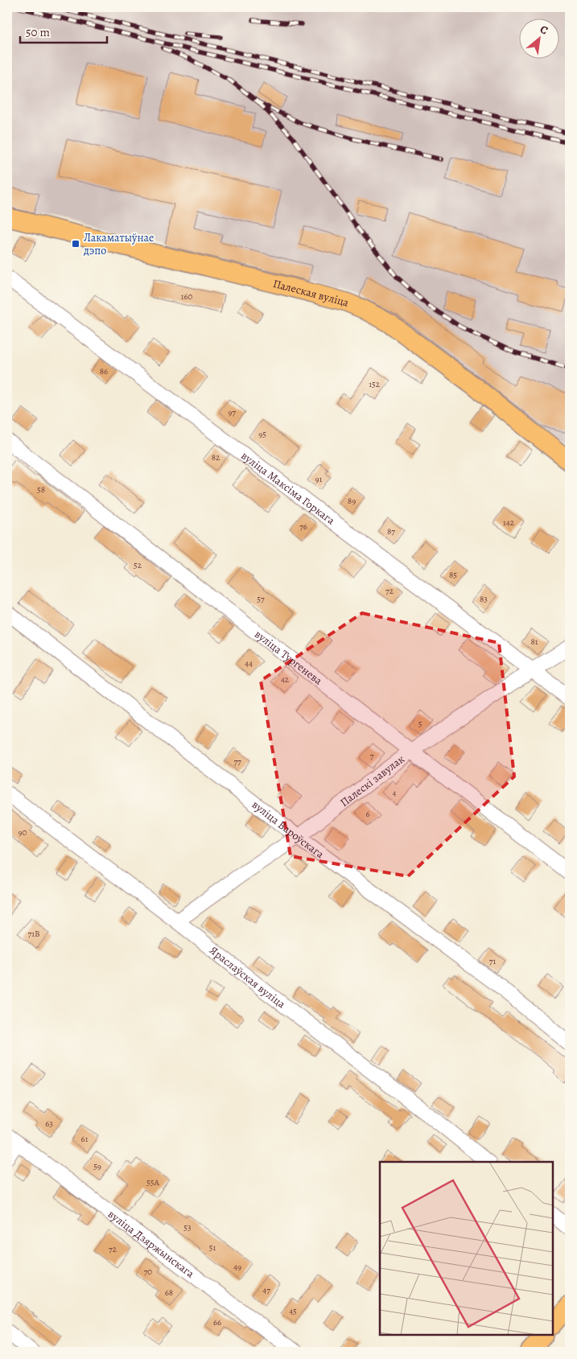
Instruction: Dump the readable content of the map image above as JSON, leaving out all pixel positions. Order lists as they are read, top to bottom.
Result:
{
  "streets": {
    "main road": ["Палеская вуліца"],
    "street": [
      "вуліца Максіма Горкага",
      "вуліца Тургенева",
      "Палескі завулак",
      "вуліца Вароўскага",
      "Яраслаўская вуліца",
      "вуліца Дзяржынскага"
    ]
  },
  "crossings": [
    ["вуліца Максіма Горкага", "Палескі завулак"],
    ["вуліца Тургенева", "Палескі завулак"],
    ["Палескі завулак", "вуліца Вароўскага"],
    ["Палескі завулак", "Яраслаўская вуліца"]
  ],
  "places": {
    "transit": ["Лакаматыўнае дэпо"]
  },
  "house_numbers": [
    "160",
    "86",
    "152",
    "97",
    "95",
    "82",
    "91",
    "58",
    "89",
    "142",
    "76",
    "87",
    "52",
    "85",
    "72",
    "57",
    "83",
    "81",
    "44",
    "42",
    "5",
    "7",
    "77",
    "4",
    "6",
    "90",
    "71В",
    "71",
    "63",
    "61",
    "59",
    "55А",
    "53",
    "51",
    "72",
    "49",
    "70",
    "47",
    "68",
    "45",
    "66"
  ],
  "scale_bar": "50 m",
  "north": "top right"
}
